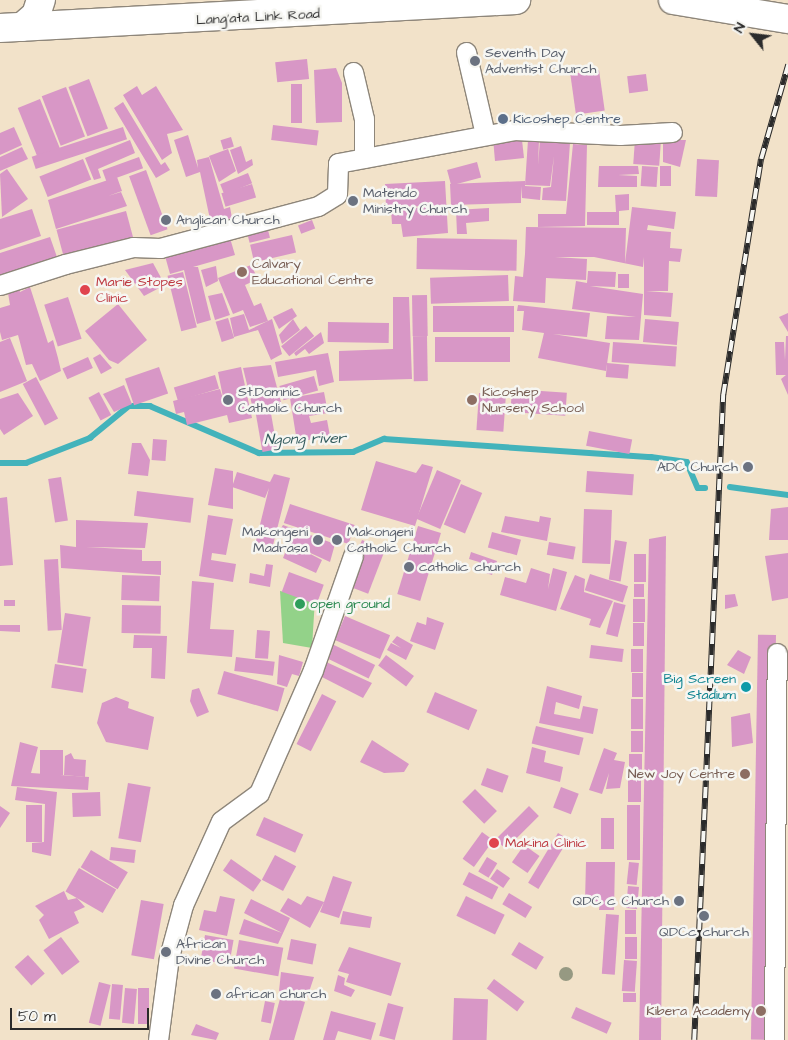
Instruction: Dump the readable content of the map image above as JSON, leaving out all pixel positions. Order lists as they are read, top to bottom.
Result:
{
  "streets": {
    "main road": ["Lang'ata Link Road"]
  },
  "water": ["Ngong river"],
  "places": [
    "Seventh Day Adventist Church",
    "Kicoshep Centre",
    "Matendo Ministry Church",
    "Anglican Church",
    "Calvary Educational Centre",
    "Marie Stopes Clinic",
    "St.Domnic Catholic Church",
    "Kicoshep Nursery School",
    "ADC Church",
    "Makongeni Madrasa",
    "Makongeni Catholic Church",
    "catholic church",
    "open ground",
    "Big Screen Stadium",
    "New Joy Centre",
    "Makina Clinic",
    "QDC c Church",
    "QDCc church",
    "African Divine Church",
    "african church",
    "Kibera Academy"
  ],
  "scale_bar": "50 m",
  "north": "top left"
}
